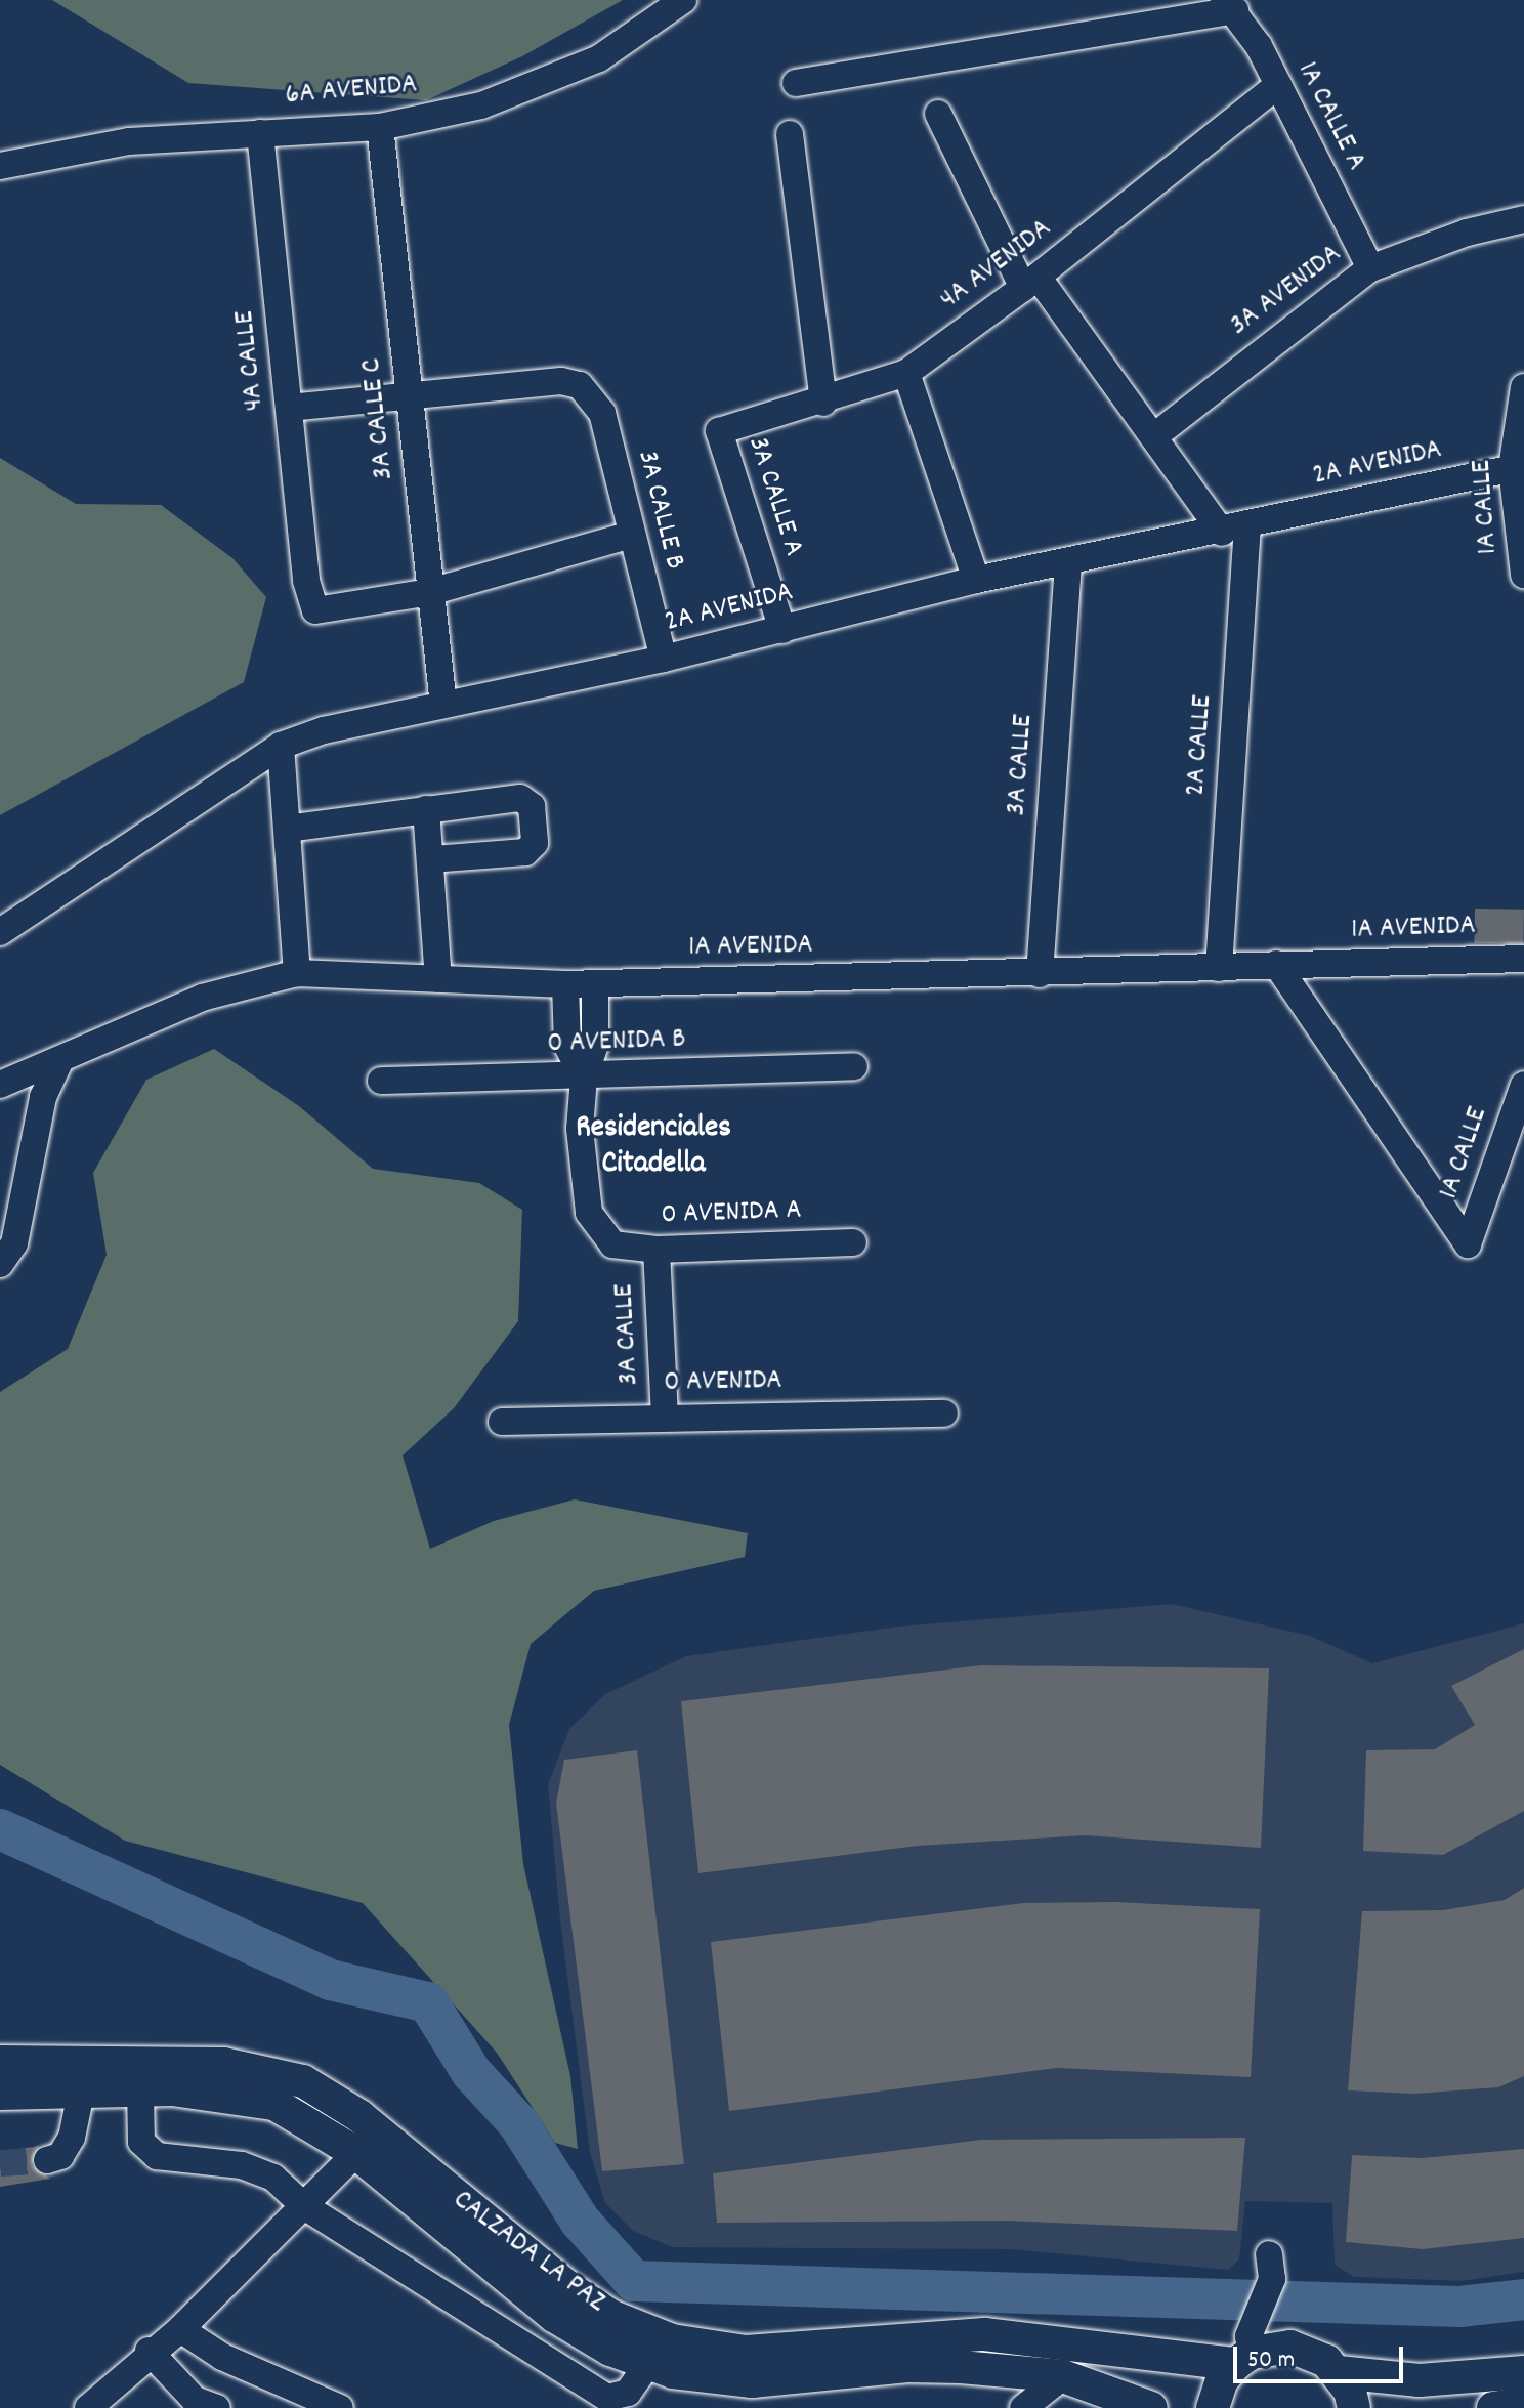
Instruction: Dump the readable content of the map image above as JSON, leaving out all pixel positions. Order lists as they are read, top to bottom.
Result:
{
  "streets": {
    "main road": ["CALZADA LA PAZ"],
    "street": [
      "6A AVENIDA",
      "1A CALLE A",
      "4A AVENIDA",
      "3A AVENIDA",
      "4A CALLE",
      "3A CALLE C",
      "2A AVENIDA",
      "3A CALLE A",
      "1A CALLE",
      "3A CALLE B",
      "2A CALLE",
      "3A CALLE",
      "1A AVENIDA",
      "0 AVENIDA B",
      "0 AVENIDA A",
      "0 AVENIDA"
    ]
  },
  "crossings": [
    ["6A AVENIDA", "4A CALLE"],
    ["6A AVENIDA", "3A CALLE C"],
    ["1A CALLE A", "4A AVENIDA"],
    ["1A CALLE A", "3A AVENIDA"],
    ["4A AVENIDA", "3A CALLE A"],
    ["4A CALLE", "3A CALLE C"],
    ["3A CALLE C", "2A AVENIDA"],
    ["3A CALLE C", "3A CALLE B"],
    ["2A AVENIDA", "3A CALLE A"],
    ["2A AVENIDA", "1A CALLE"],
    ["2A AVENIDA", "3A CALLE B"],
    ["2A AVENIDA", "2A CALLE"],
    ["2A AVENIDA", "3A CALLE"],
    ["1A CALLE", "1A AVENIDA"],
    ["2A CALLE", "1A AVENIDA"],
    ["3A CALLE", "1A AVENIDA"],
    ["3A CALLE", "0 AVENIDA B"],
    ["3A CALLE", "0 AVENIDA A"],
    ["3A CALLE", "0 AVENIDA"]
  ],
  "districts": ["Residenciales Citadella"],
  "scale_bar": "50 m"
}
